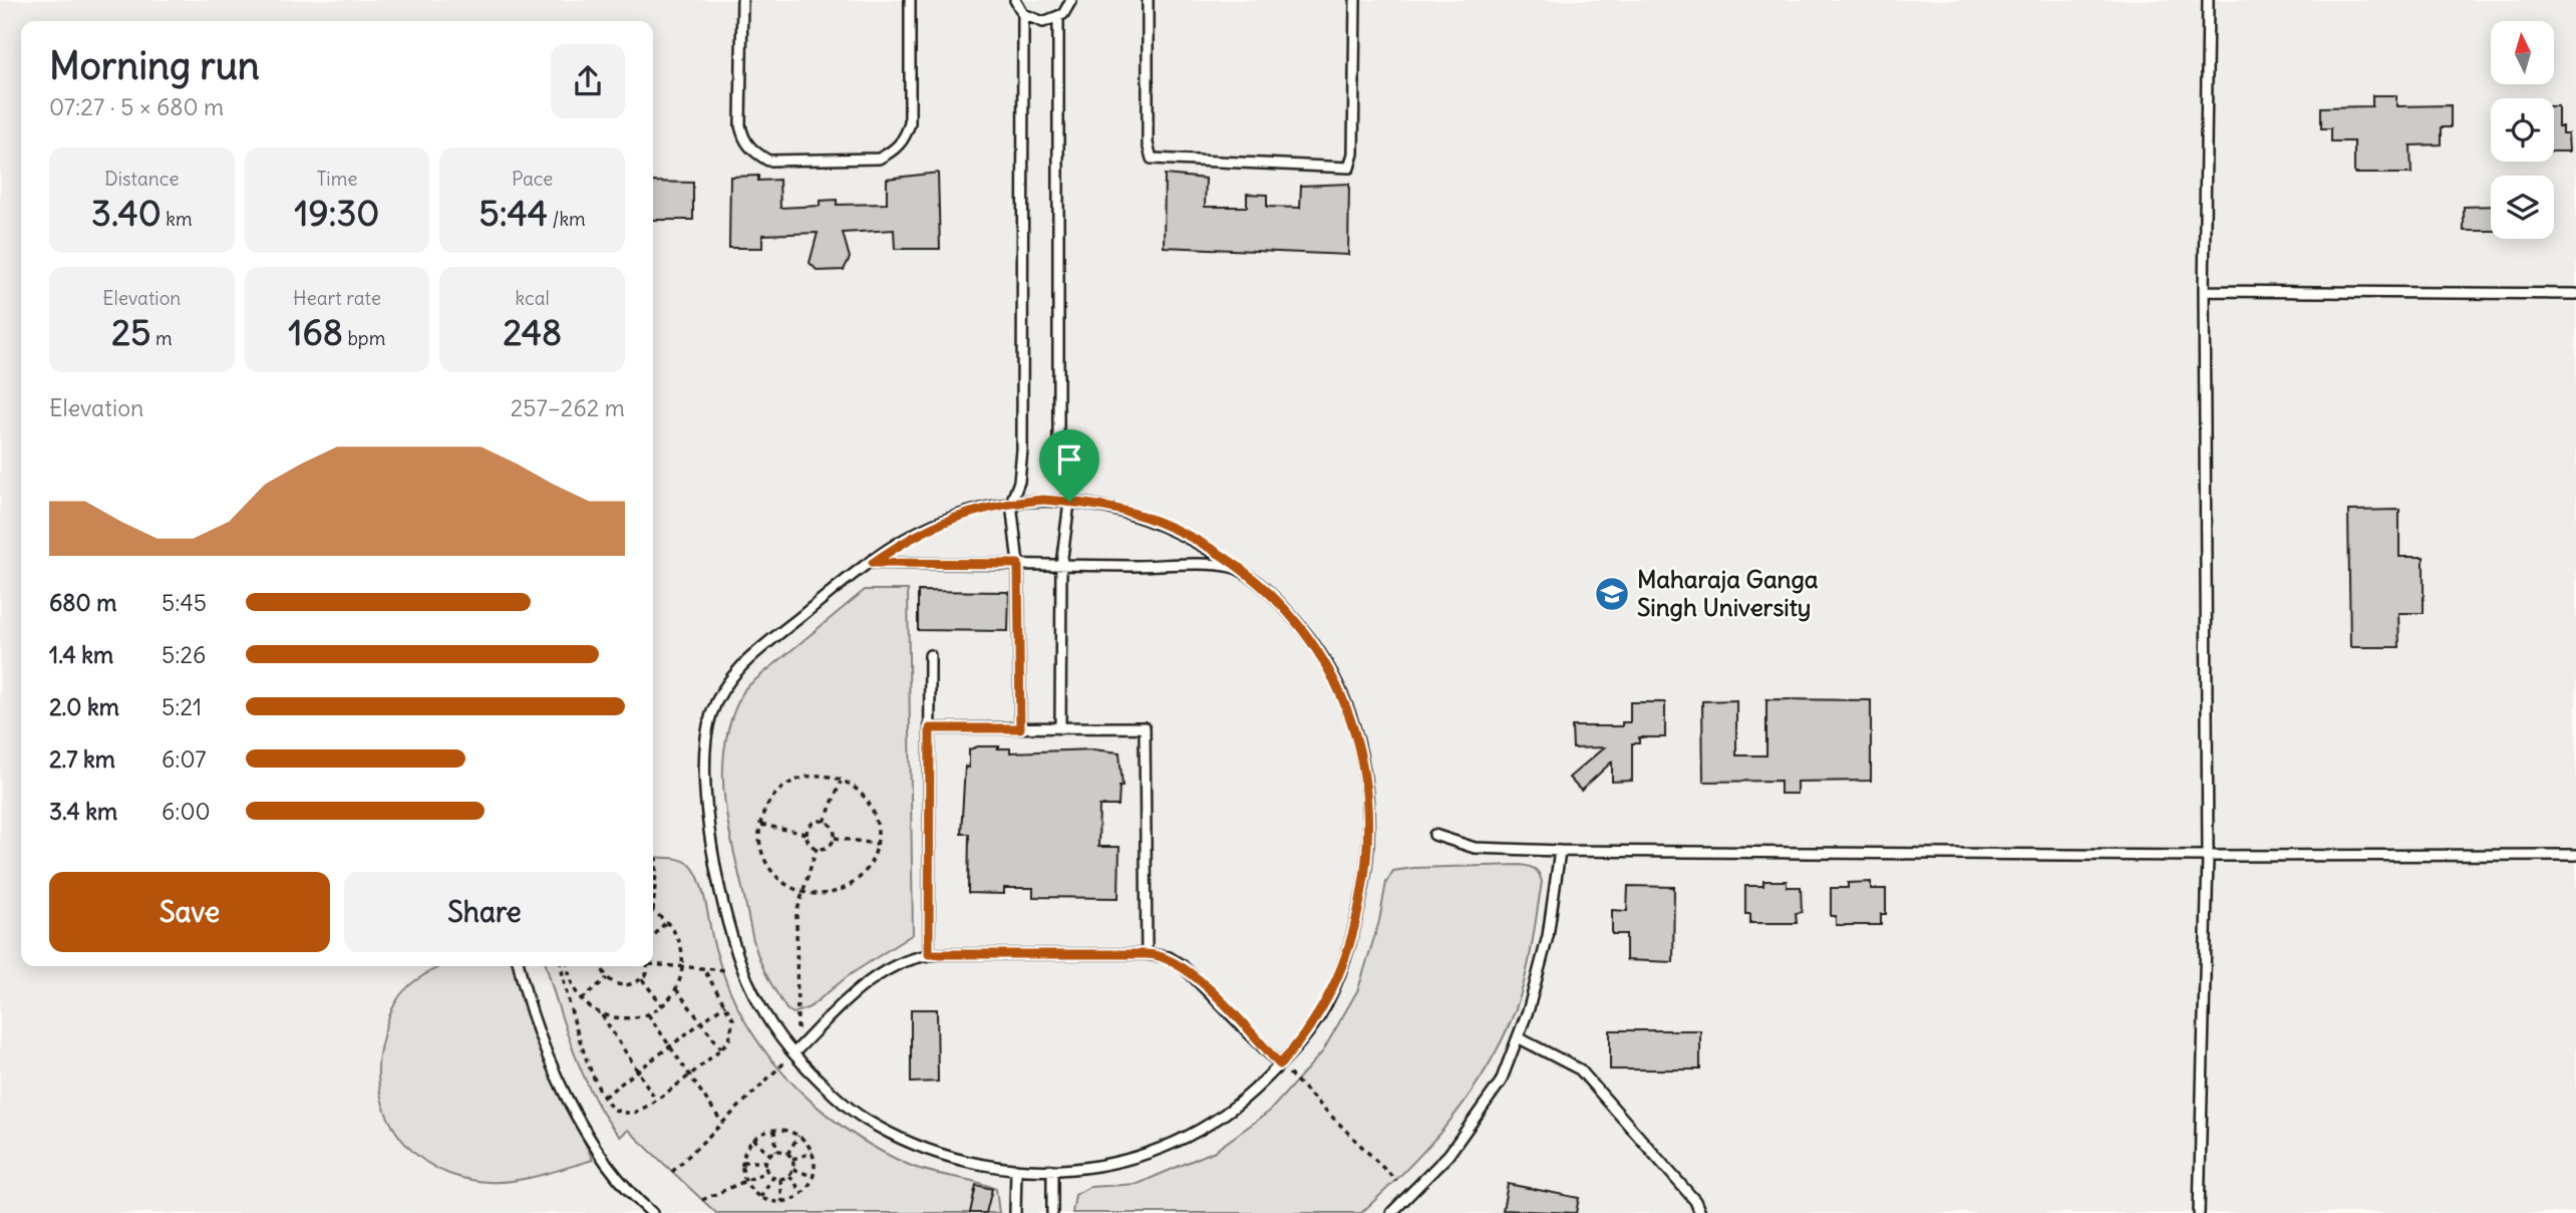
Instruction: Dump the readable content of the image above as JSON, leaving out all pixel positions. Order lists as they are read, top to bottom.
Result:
{
  "places": {
    "school or university": ["Maharaja Ganga Singh University"]
  },
  "north": "top",
  "page": {
    "heading": ["Morning run", "07:27 · 5 × 680 m"],
    "stats": [
      ["Distance", "3.40 km"],
      ["Time", "19:30"],
      ["Pace", "5:44 /km"],
      ["Elevation", "25 m"],
      ["Heart rate", "168 bpm"],
      ["kcal", "248"]
    ],
    "chart": ["Elevation", "257–262 m"],
    "list": [
      {
        "name": "680 m",
        "note": "5:45"
      },
      {
        "name": "1.4 km",
        "note": "5:26"
      },
      {
        "name": "2.0 km",
        "note": "5:21"
      },
      {
        "name": "2.7 km",
        "note": "6:07"
      },
      {
        "name": "3.4 km",
        "note": "6:00"
      }
    ],
    "buttons": ["Save", "Share"]
  }
}
